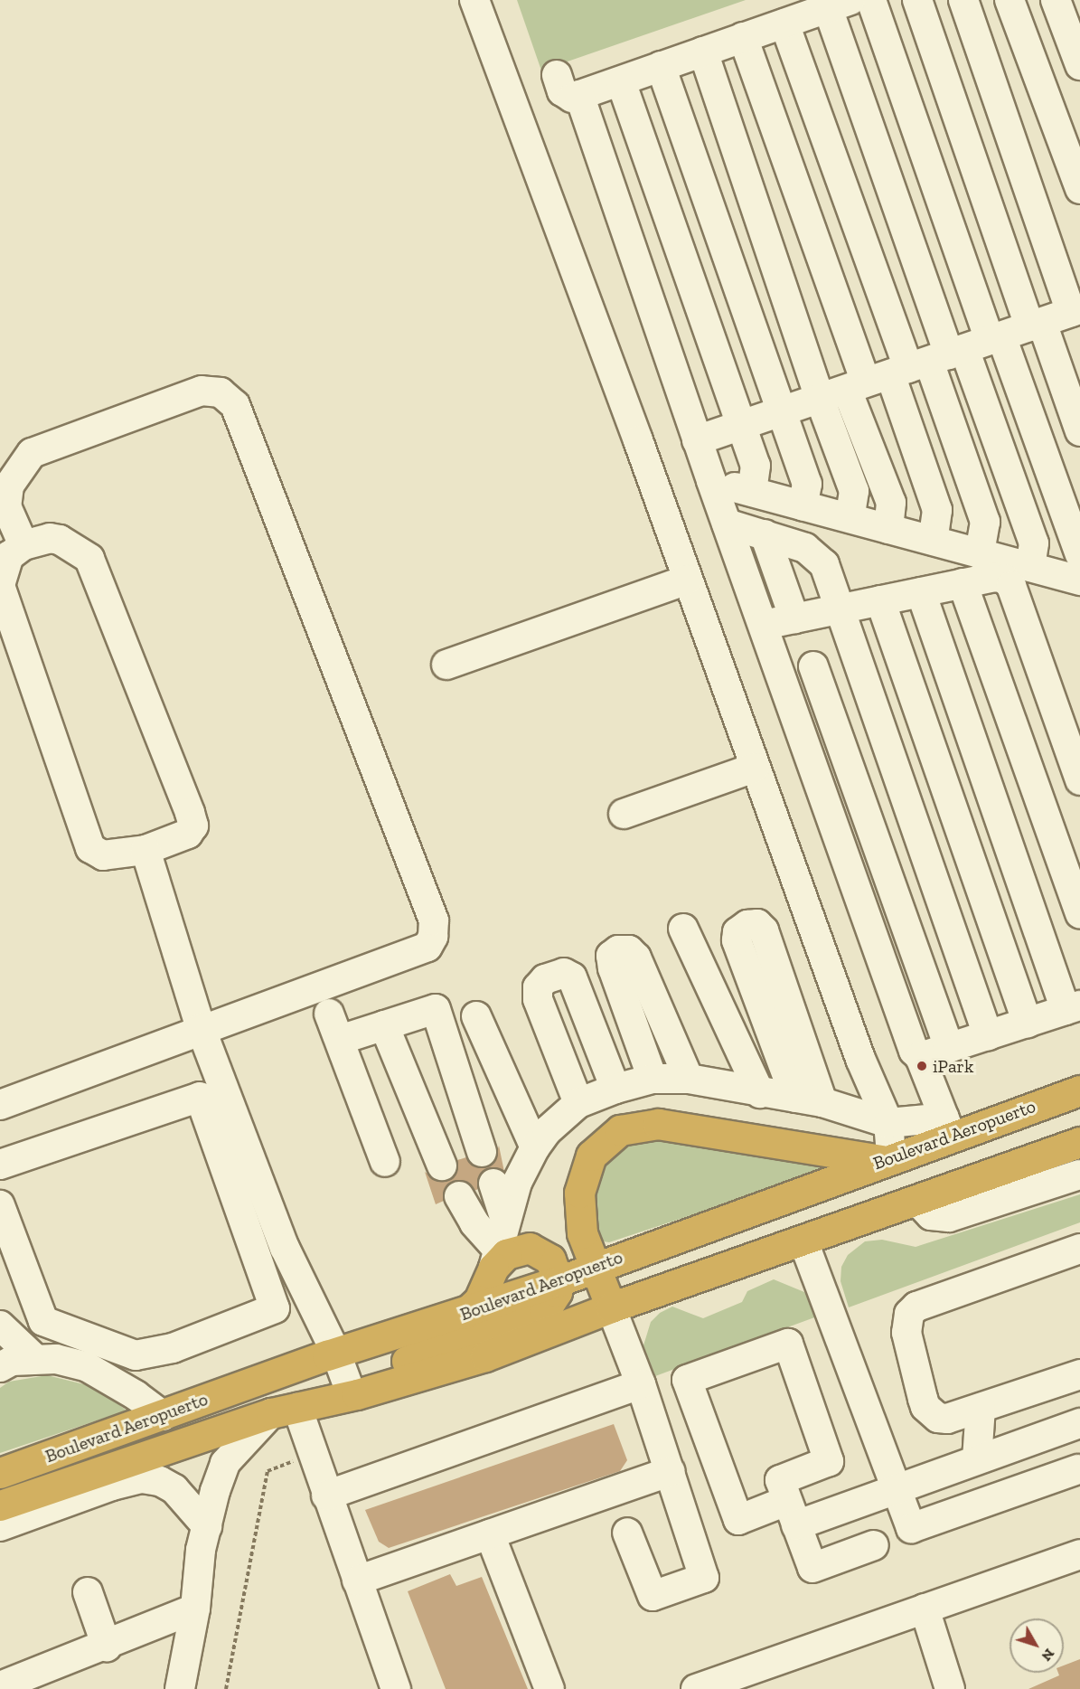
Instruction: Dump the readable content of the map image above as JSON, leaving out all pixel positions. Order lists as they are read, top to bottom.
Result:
{
  "streets": {
    "highway": ["Boulevard Aeropuerto"]
  },
  "places": ["iPark"],
  "north": "bottom right"
}
